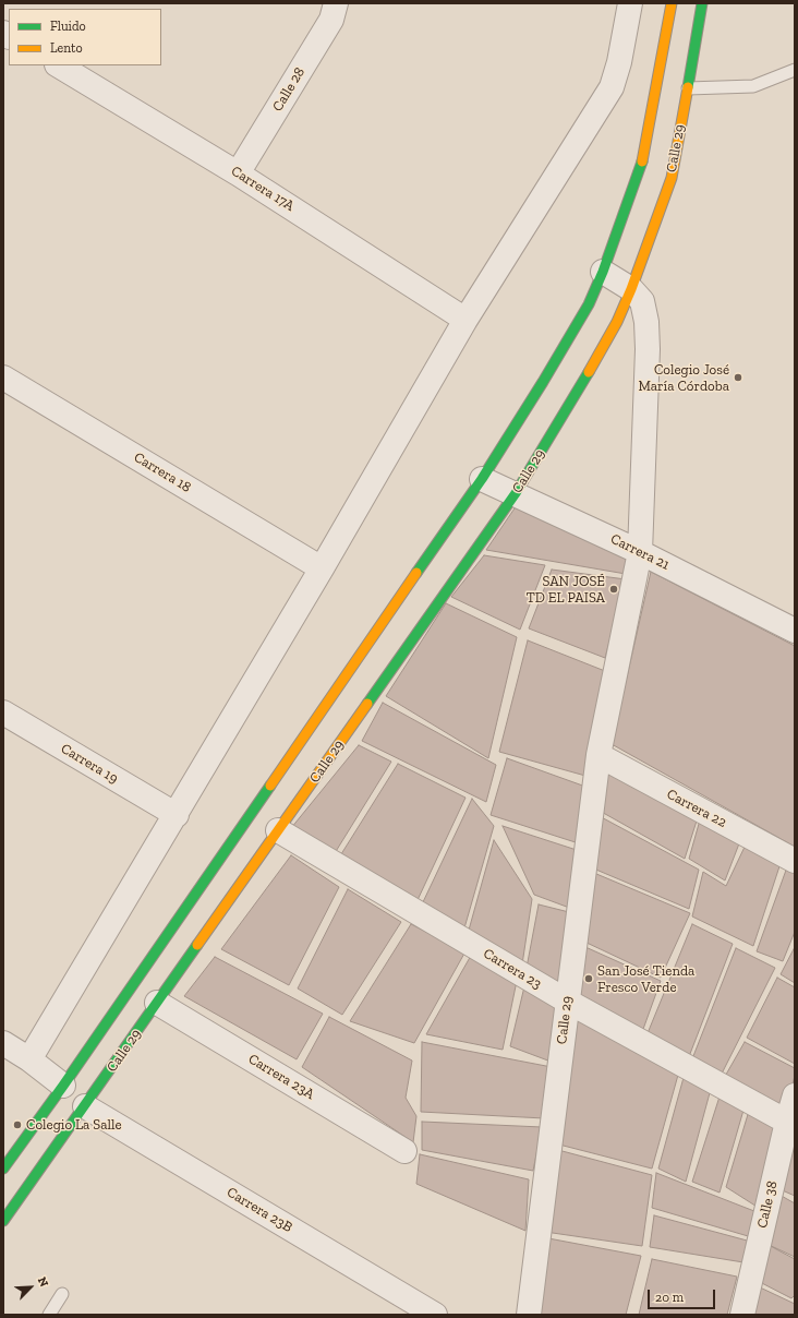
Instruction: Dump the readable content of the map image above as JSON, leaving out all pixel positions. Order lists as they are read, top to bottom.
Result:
{
  "streets": {
    "main road": ["Calle 29"],
    "street": [
      "Calle 28",
      "Carrera 17A",
      "Carrera 18",
      "Carrera 21",
      "Carrera 19",
      "Carrera 22",
      "Carrera 23",
      "Carrera 23A",
      "Calle 38",
      "Carrera 23B"
    ]
  },
  "crossings": [
    ["Calle 28", "Carrera 17A"],
    ["Calle 29", "Carrera 21"],
    ["Calle 29", "Carrera 22"],
    ["Calle 29", "Carrera 23"],
    ["Calle 29", "Carrera 23A"],
    ["Calle 29", "Carrera 23B"],
    ["Carrera 23", "Calle 38"]
  ],
  "places": [
    "Colegio José María Córdoba",
    "SAN JOSÉ TD EL PAISA",
    "San José Tienda Fresco Verde",
    "Colegio La Salle"
  ],
  "legend": ["Fluido", "Lento"],
  "scale_bar": "20 m",
  "north": "top right"
}
